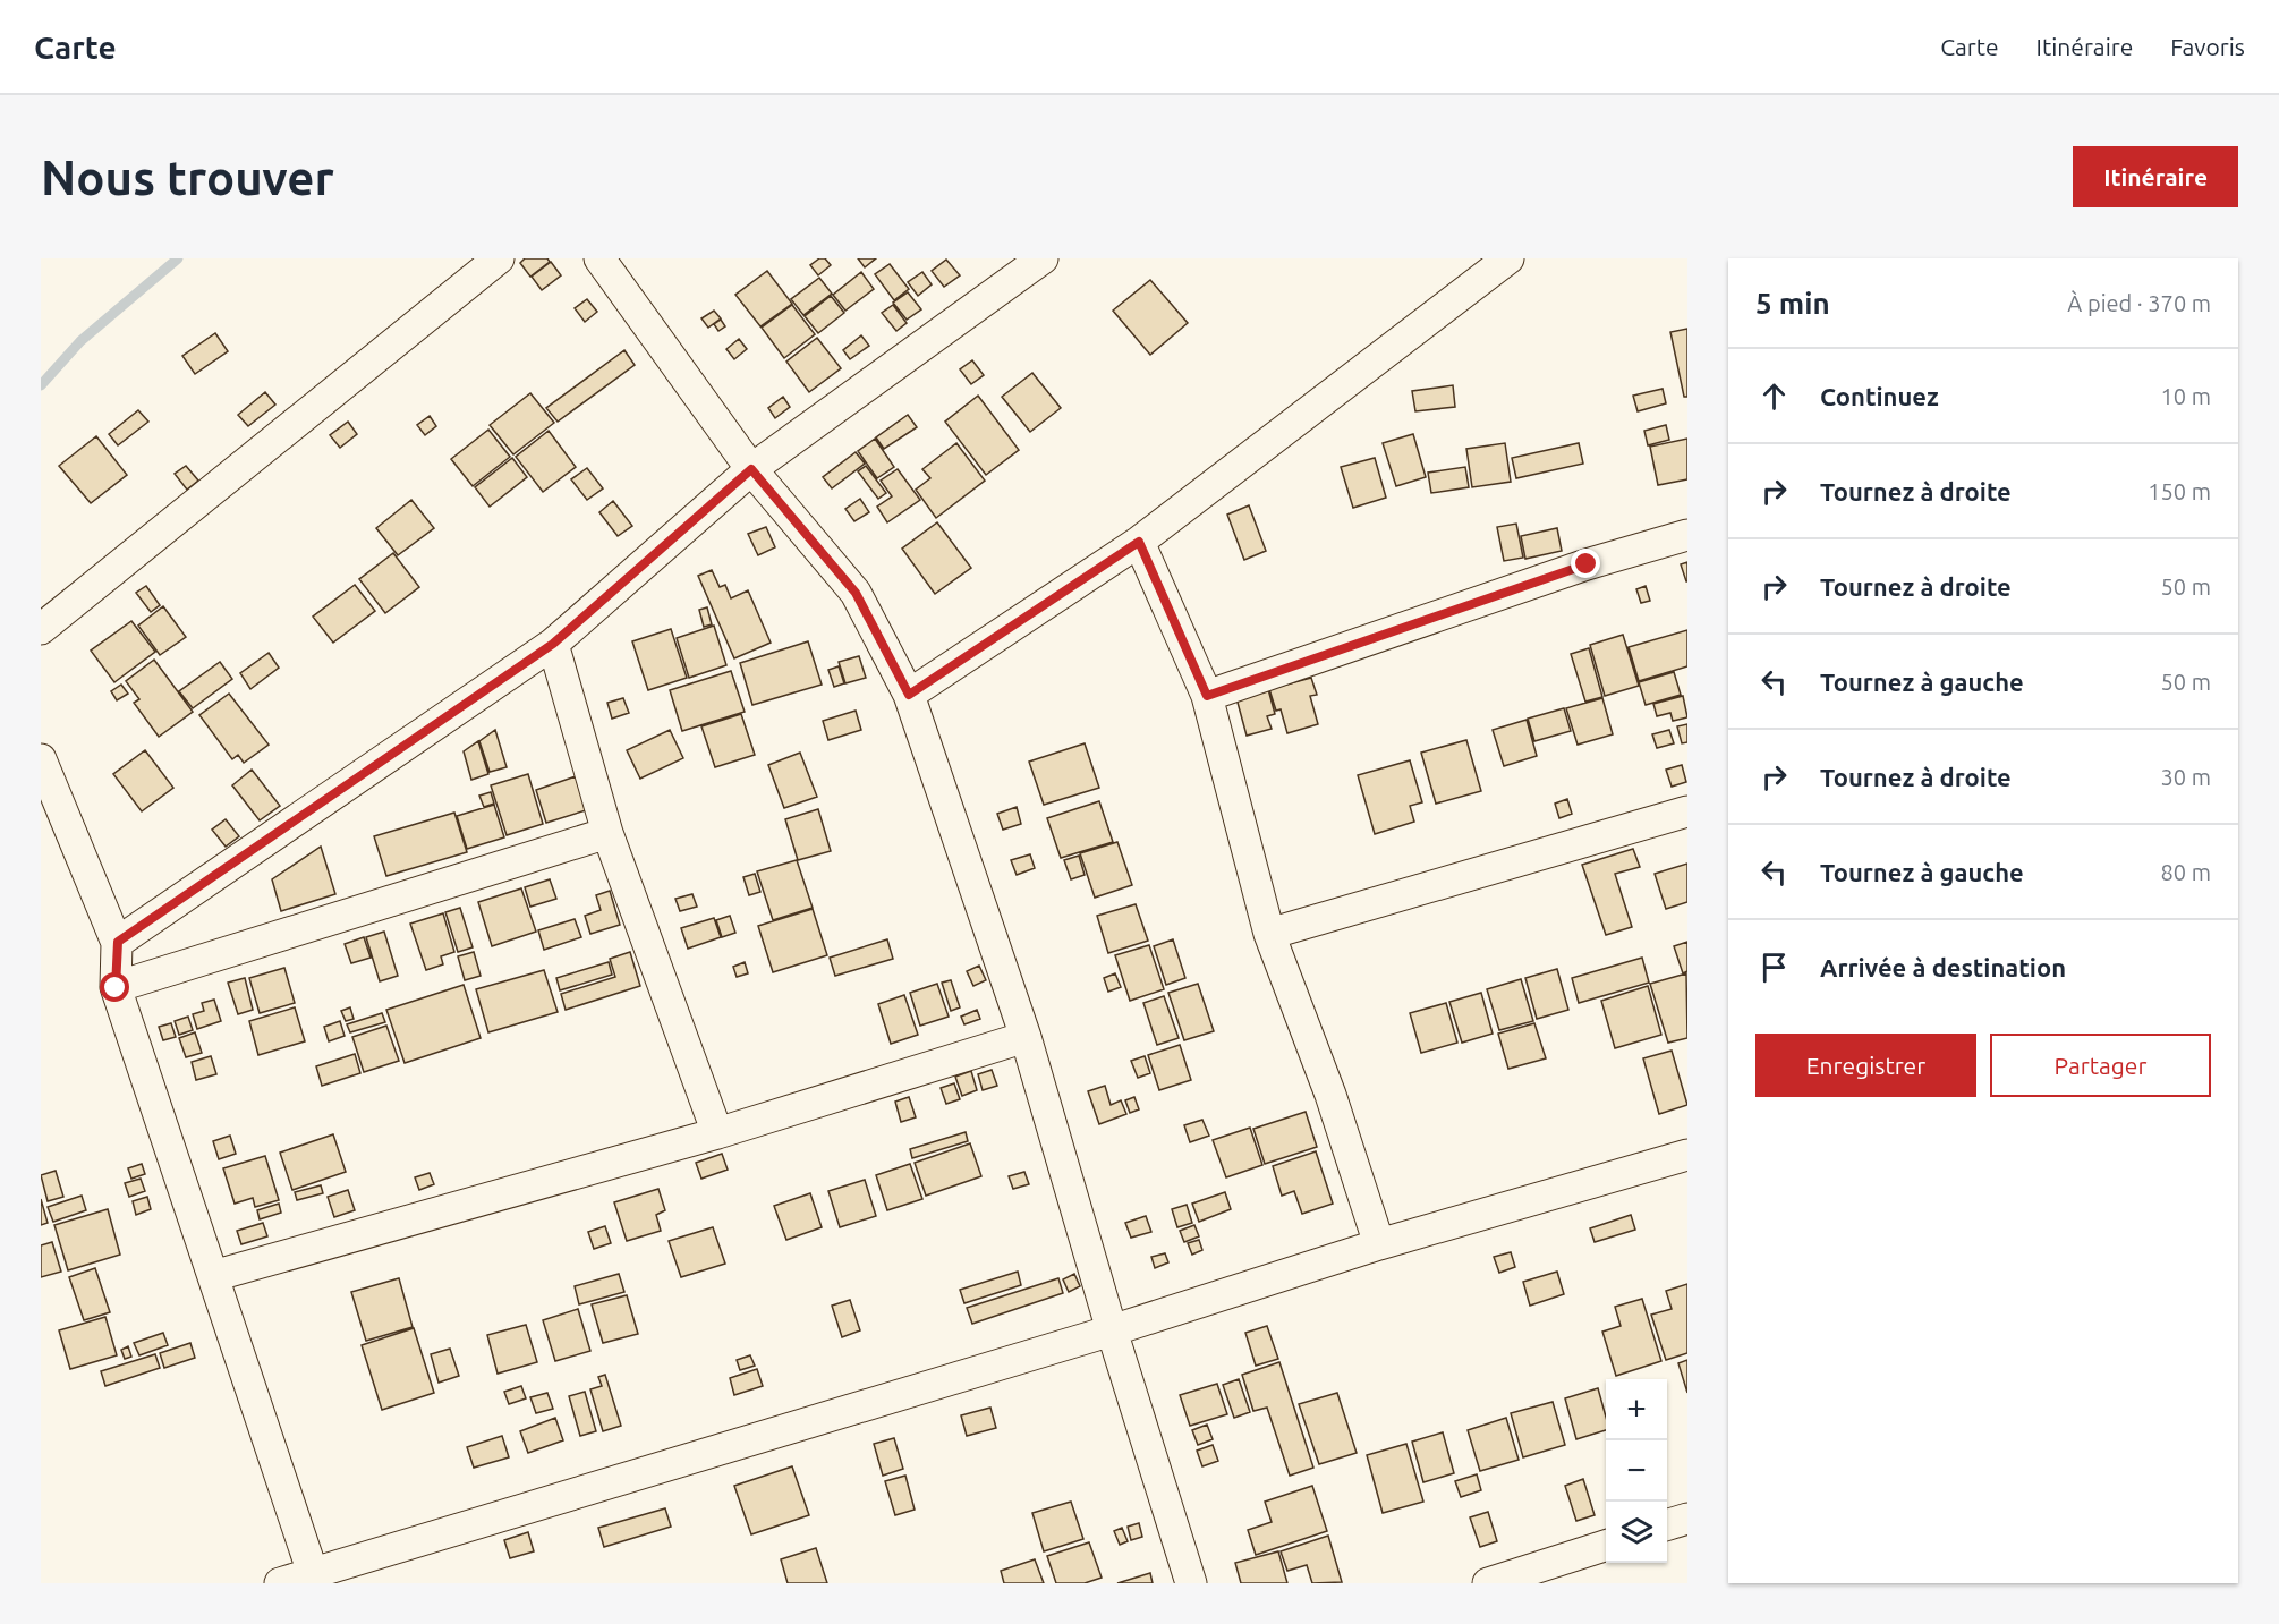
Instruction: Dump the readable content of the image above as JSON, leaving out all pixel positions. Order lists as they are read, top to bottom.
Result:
{
  "page": {
    "header": "Carte",
    "nav": ["Carte", "Itinéraire", "Favoris"],
    "buttons": [
      "Itinéraire",
      ["Enregistrer", "Partager"]
    ],
    "title": "Nous trouver",
    "heading": ["5 min", "À pied · 370 m"],
    "list": [
      ["Continuez", "10 m"],
      ["Tournez à droite", "150 m"],
      ["Tournez à droite", "50 m"],
      ["Tournez à gauche", "50 m"],
      ["Tournez à droite", "30 m"],
      ["Tournez à gauche", "80 m"],
      "Arrivée à destination"
    ],
    "map_buttons": ["+", "−"]
  }
}
